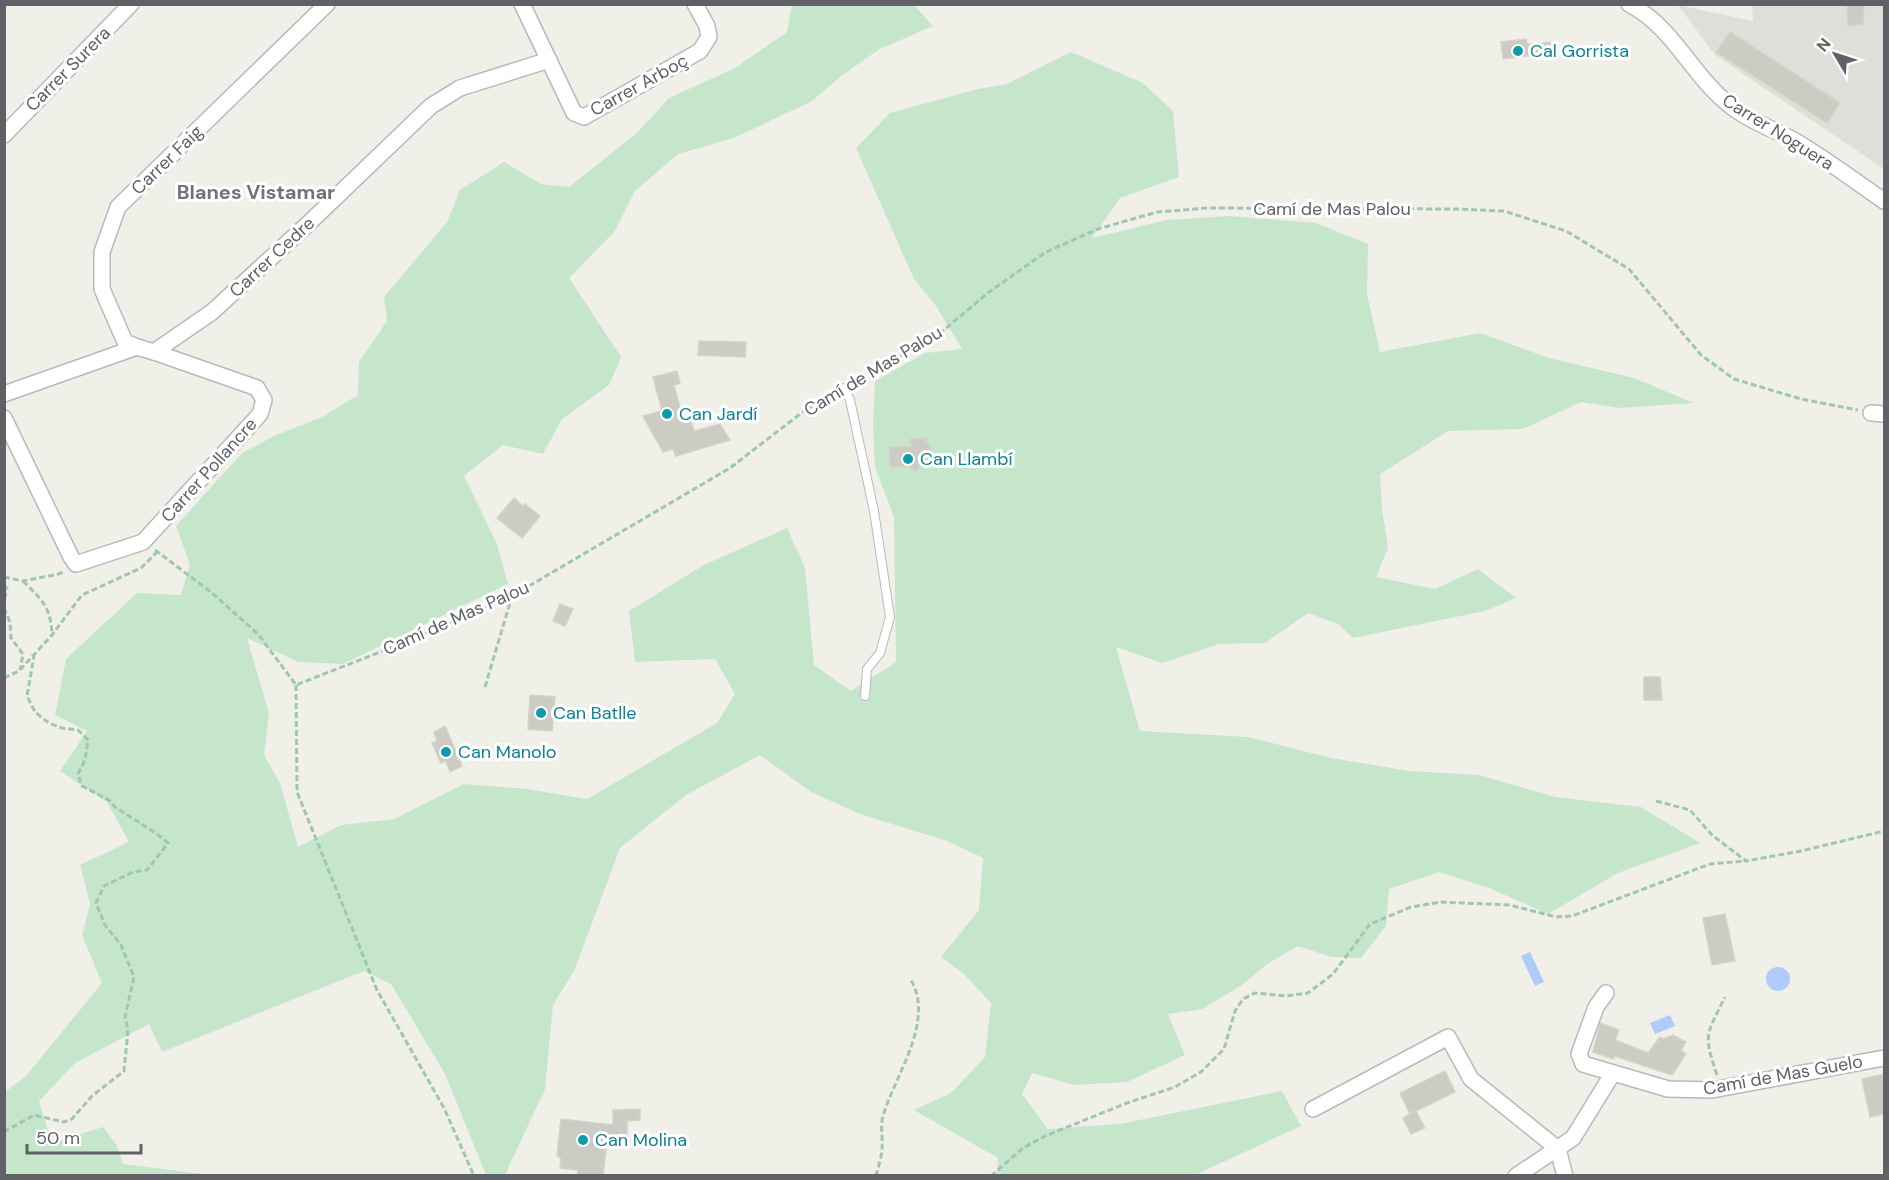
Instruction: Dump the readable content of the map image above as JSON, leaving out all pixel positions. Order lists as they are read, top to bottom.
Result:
{
  "streets": {
    "street": [
      "Carrer Surera",
      "Carrer Arboç",
      "Carrer Noguera",
      "Carrer Faig",
      "Carrer Cedre",
      "Carrer Pollancre",
      "Camí de Mas Guelo"
    ],
    "path": ["Camí de Mas Palou"]
  },
  "crossings": [
    ["Carrer Arboç", "Carrer Cedre"],
    ["Carrer Cedre", "Carrer Pollancre"]
  ],
  "districts": ["Blanes Vistamar"],
  "places": [
    "Cal Gorrista",
    "Can Jardí",
    "Can Llambí",
    "Can Batlle",
    "Can Manolo",
    "Can Molina"
  ],
  "scale_bar": "50 m",
  "north": "top left"
}
